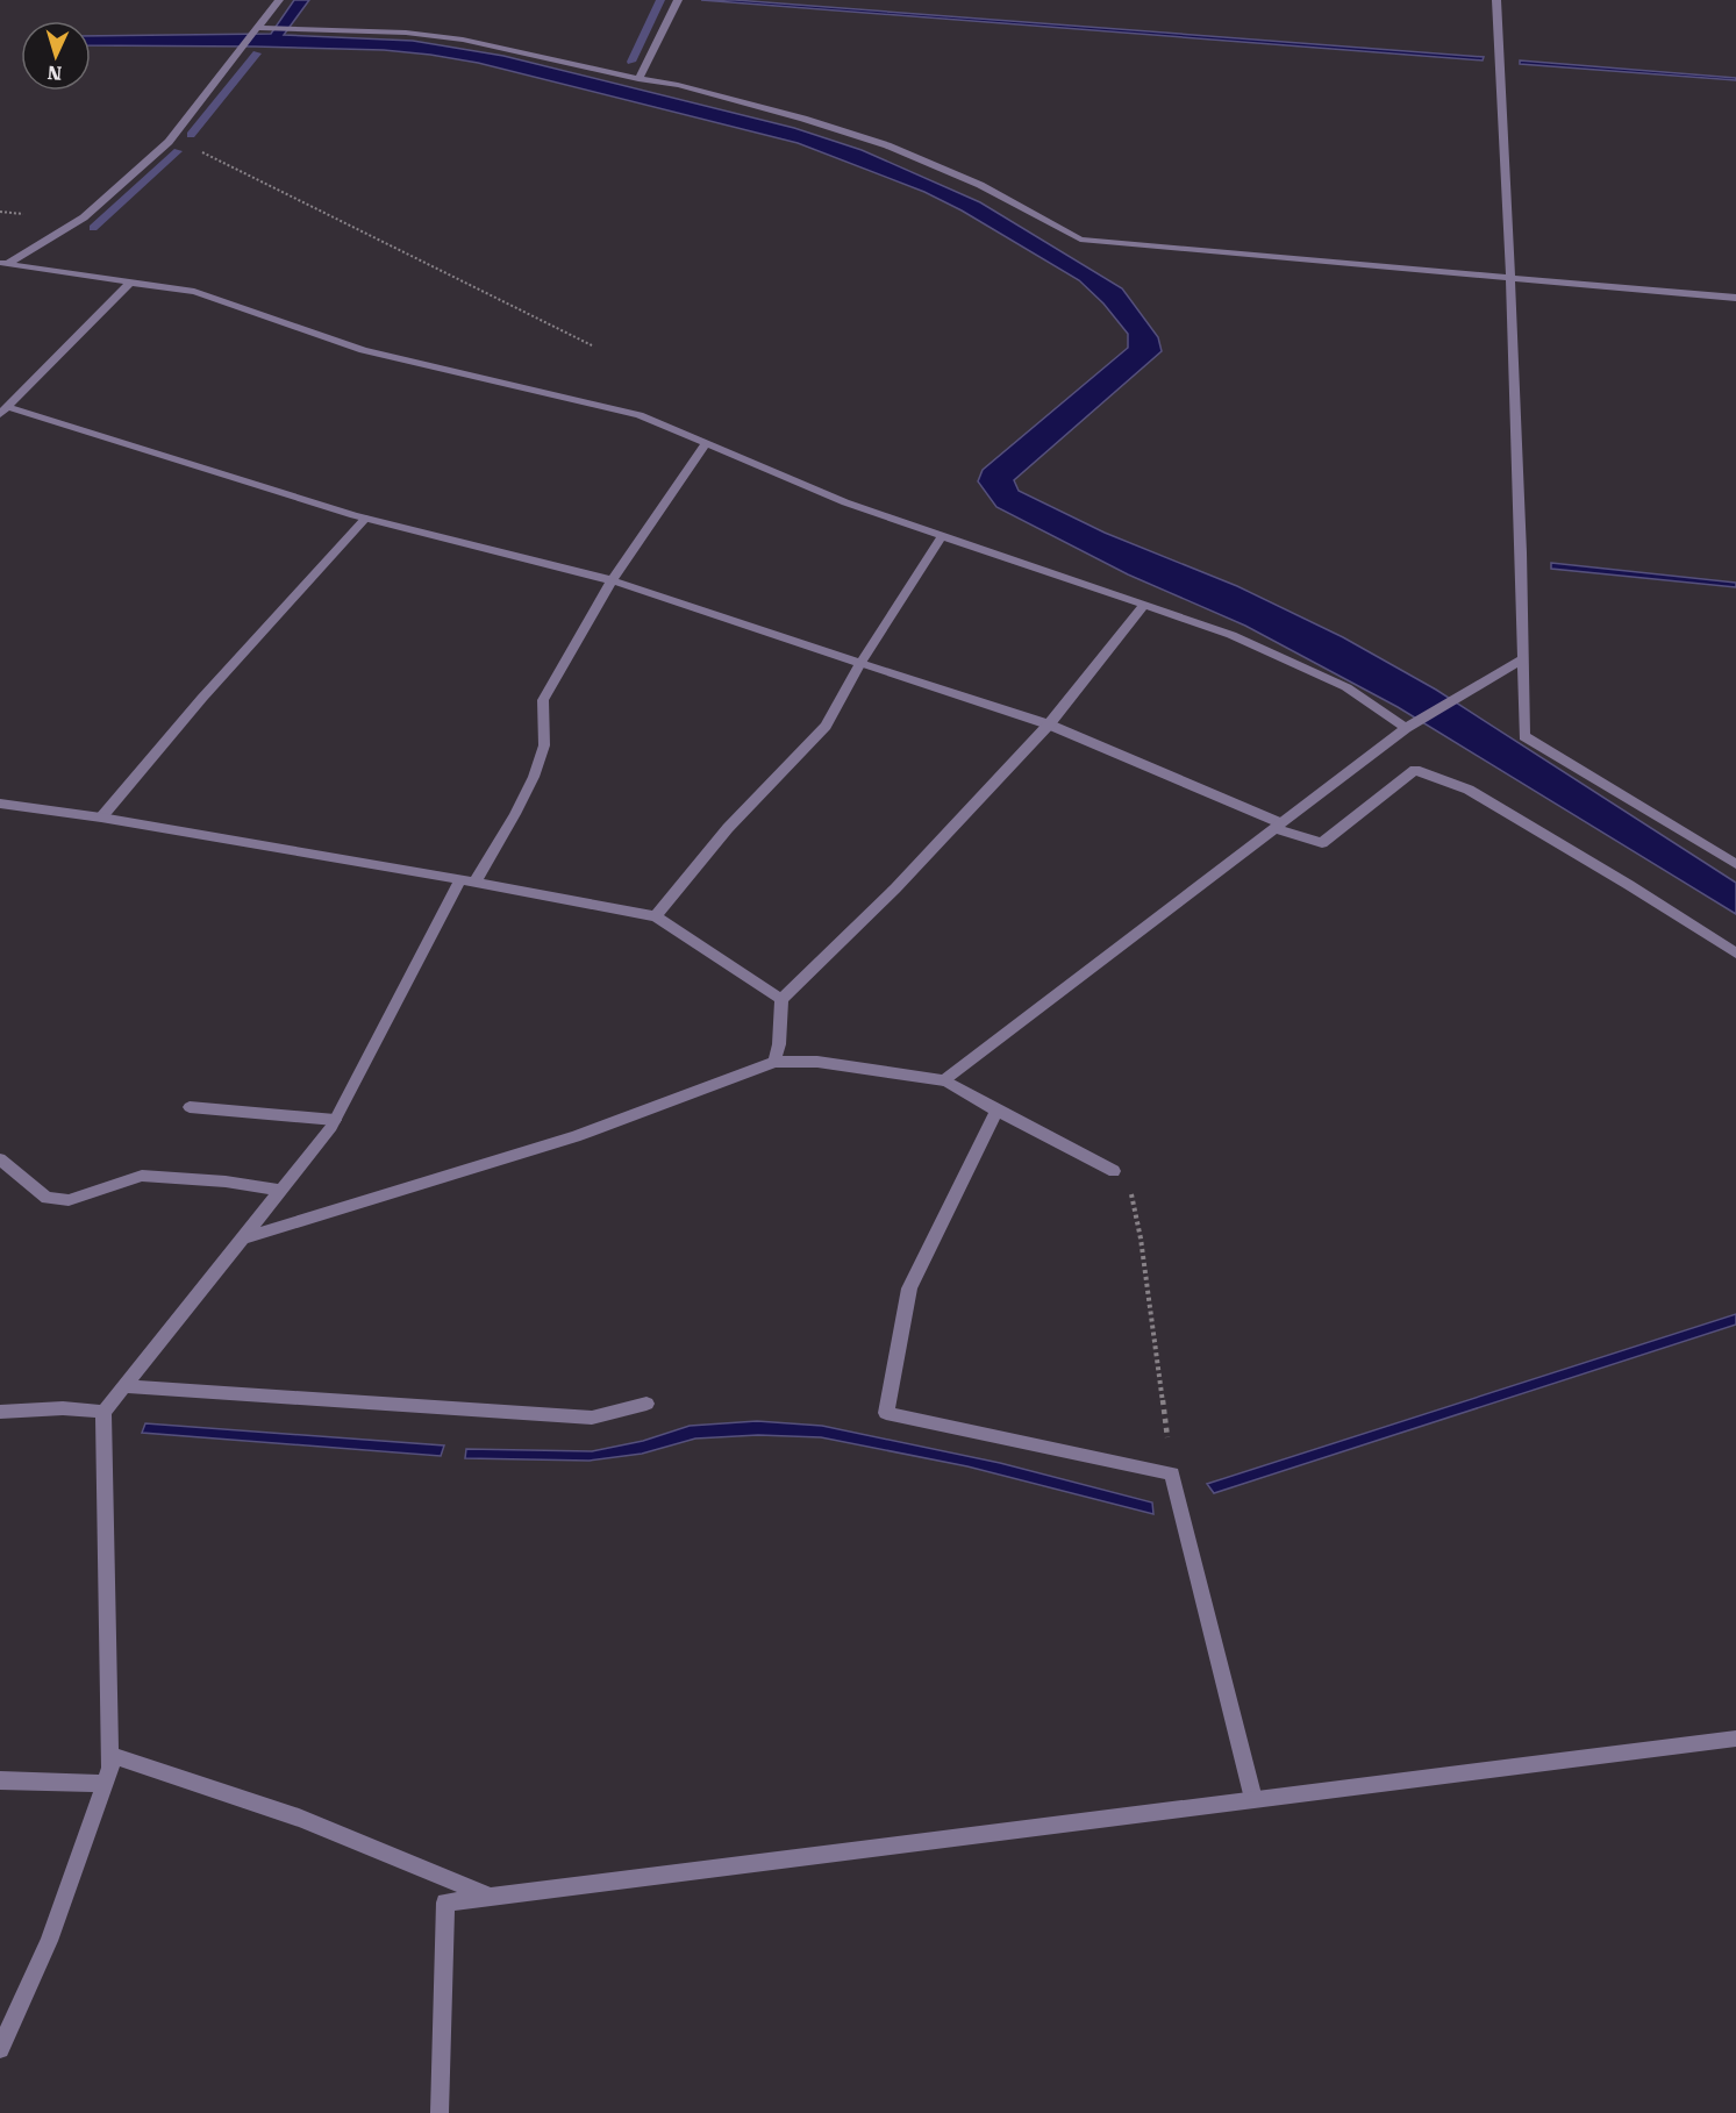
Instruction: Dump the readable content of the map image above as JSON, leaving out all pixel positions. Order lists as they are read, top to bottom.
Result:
{
  "north": "bottom"
}
